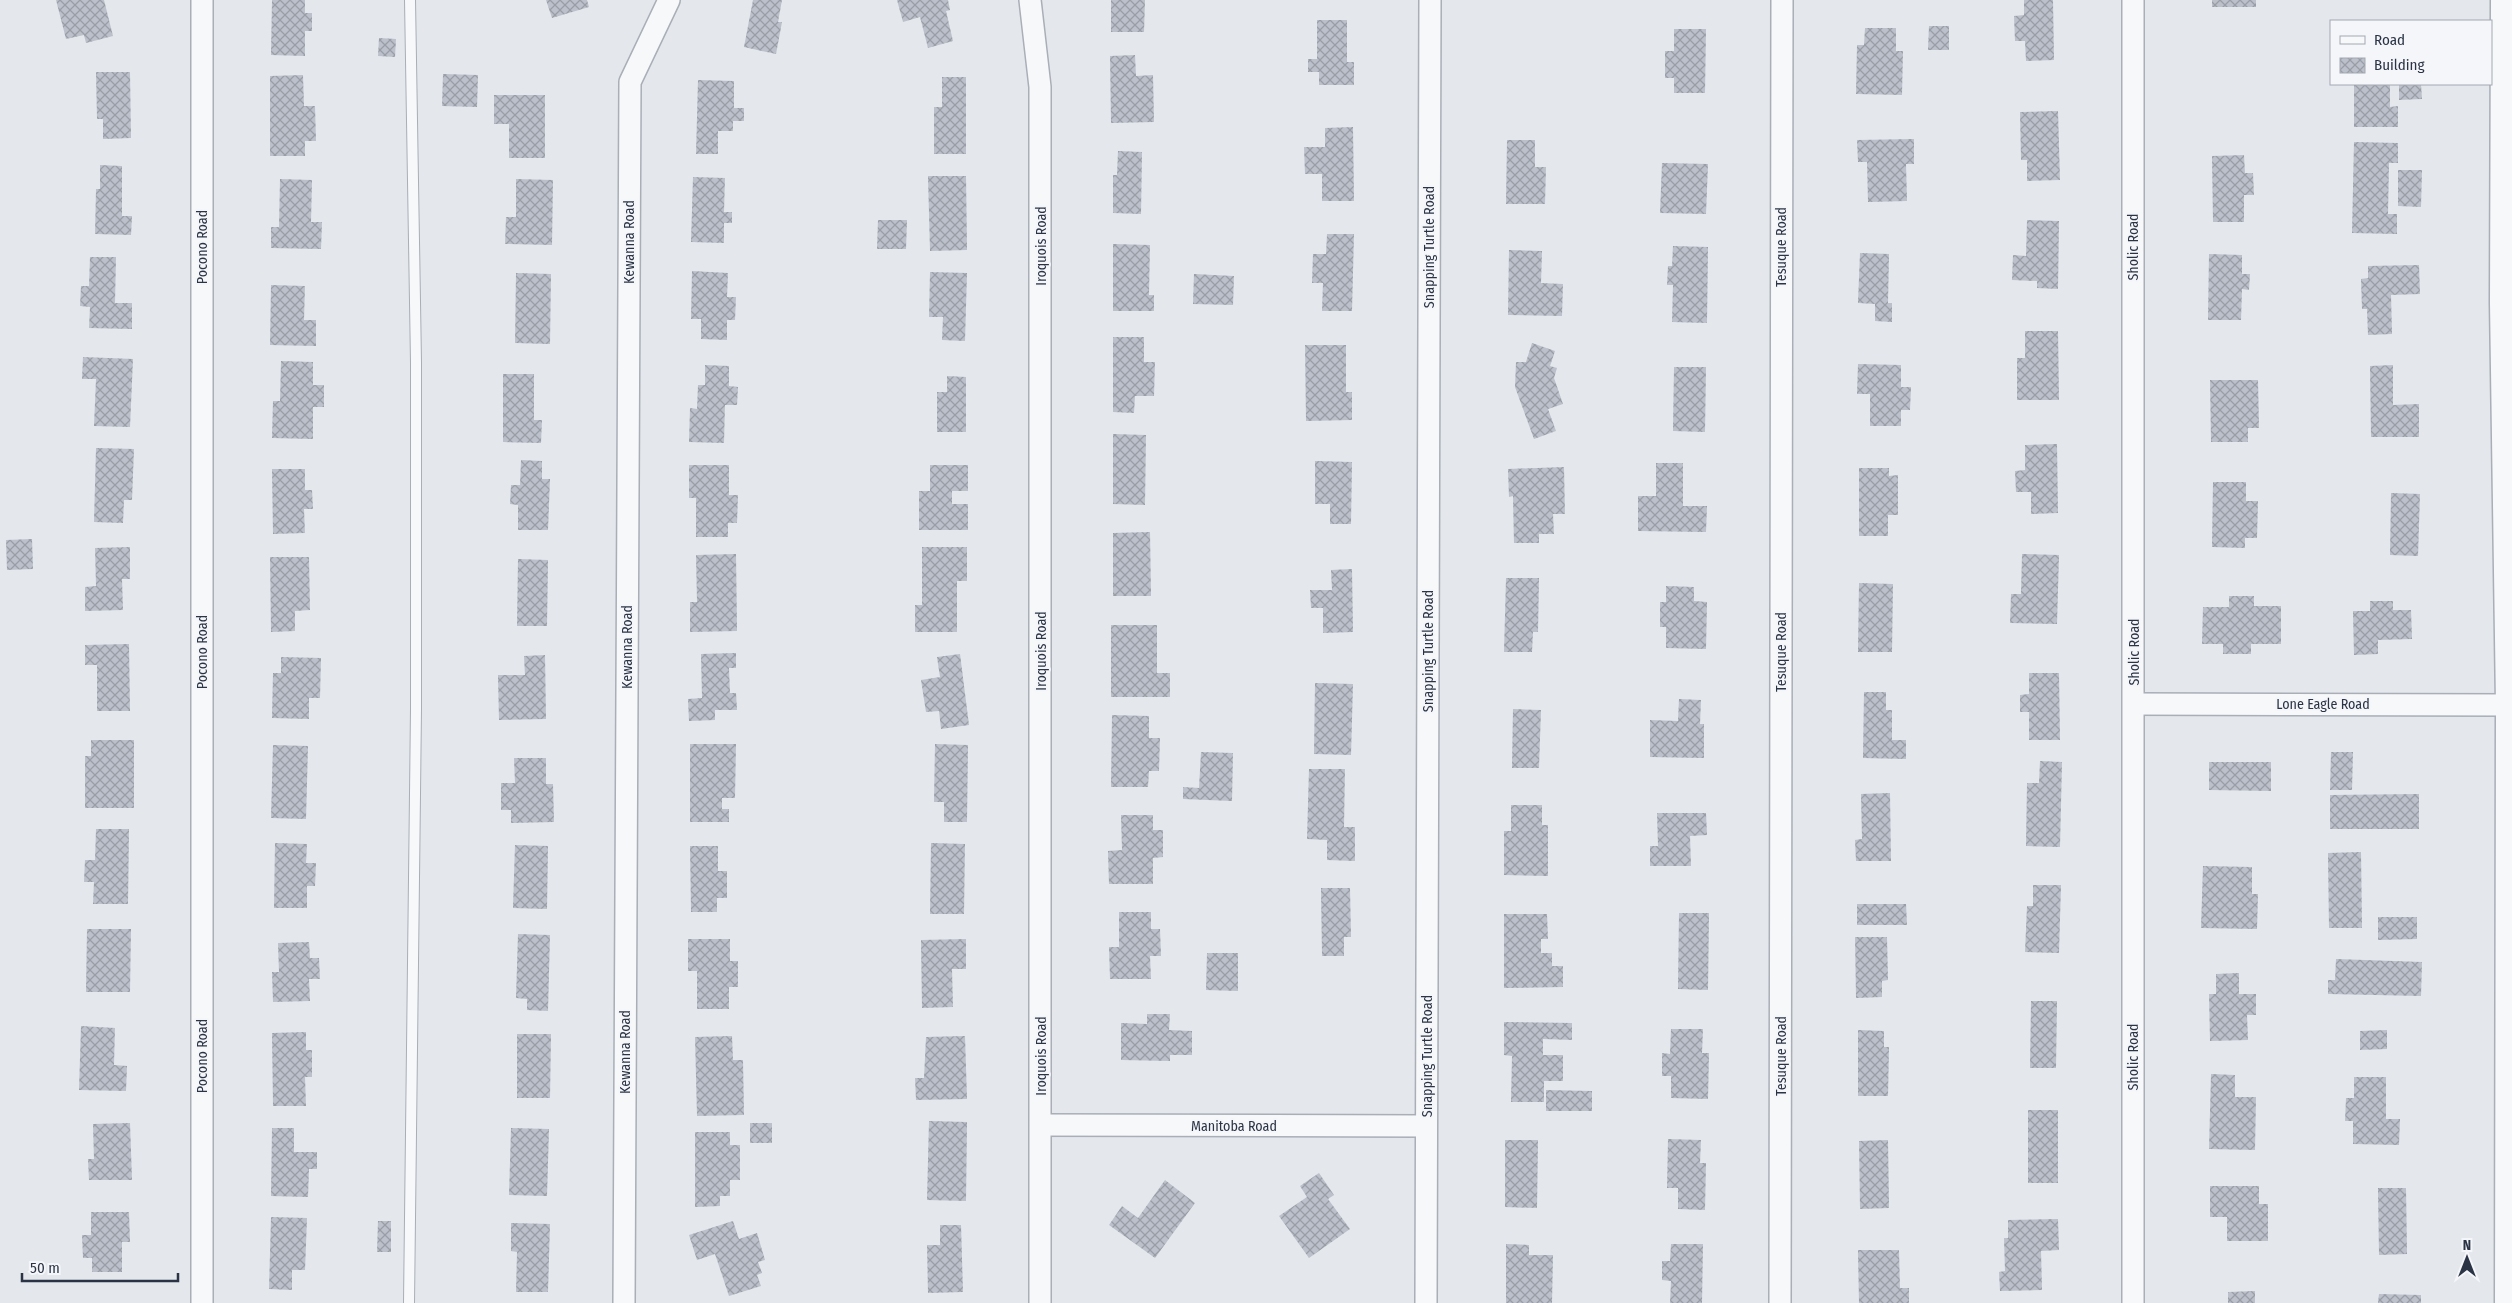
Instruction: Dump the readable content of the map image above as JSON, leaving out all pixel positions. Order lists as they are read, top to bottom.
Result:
{
  "streets": {
    "street": [
      "Kewanna Road",
      "Iroquois Road",
      "Pocono Road",
      "Snapping Turtle Road",
      "Tesuque Road",
      "Sholic Road",
      "Lone Eagle Road",
      "Manitoba Road"
    ]
  },
  "crossings": [
    ["Iroquois Road", "Manitoba Road"],
    ["Snapping Turtle Road", "Manitoba Road"],
    ["Sholic Road", "Lone Eagle Road"]
  ],
  "legend": ["Road", "Building"],
  "scale_bar": "50 m",
  "north": "top"
}
